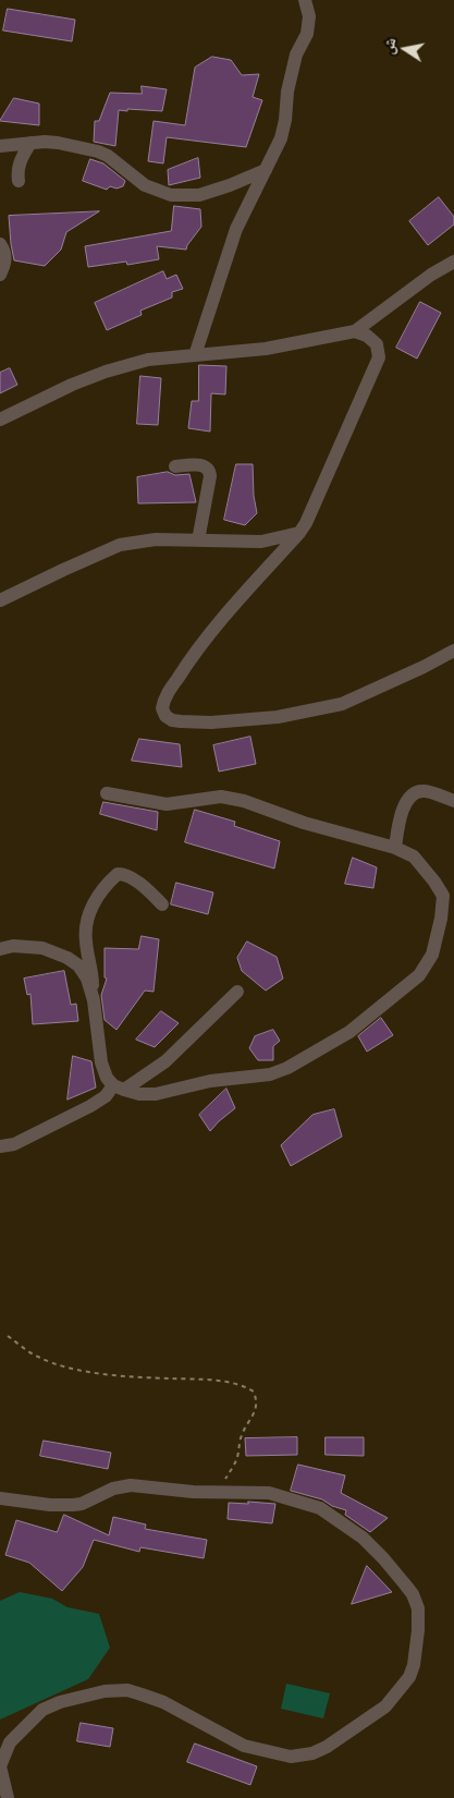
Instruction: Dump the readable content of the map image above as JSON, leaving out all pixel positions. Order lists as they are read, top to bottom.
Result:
{
  "north": "left"
}
